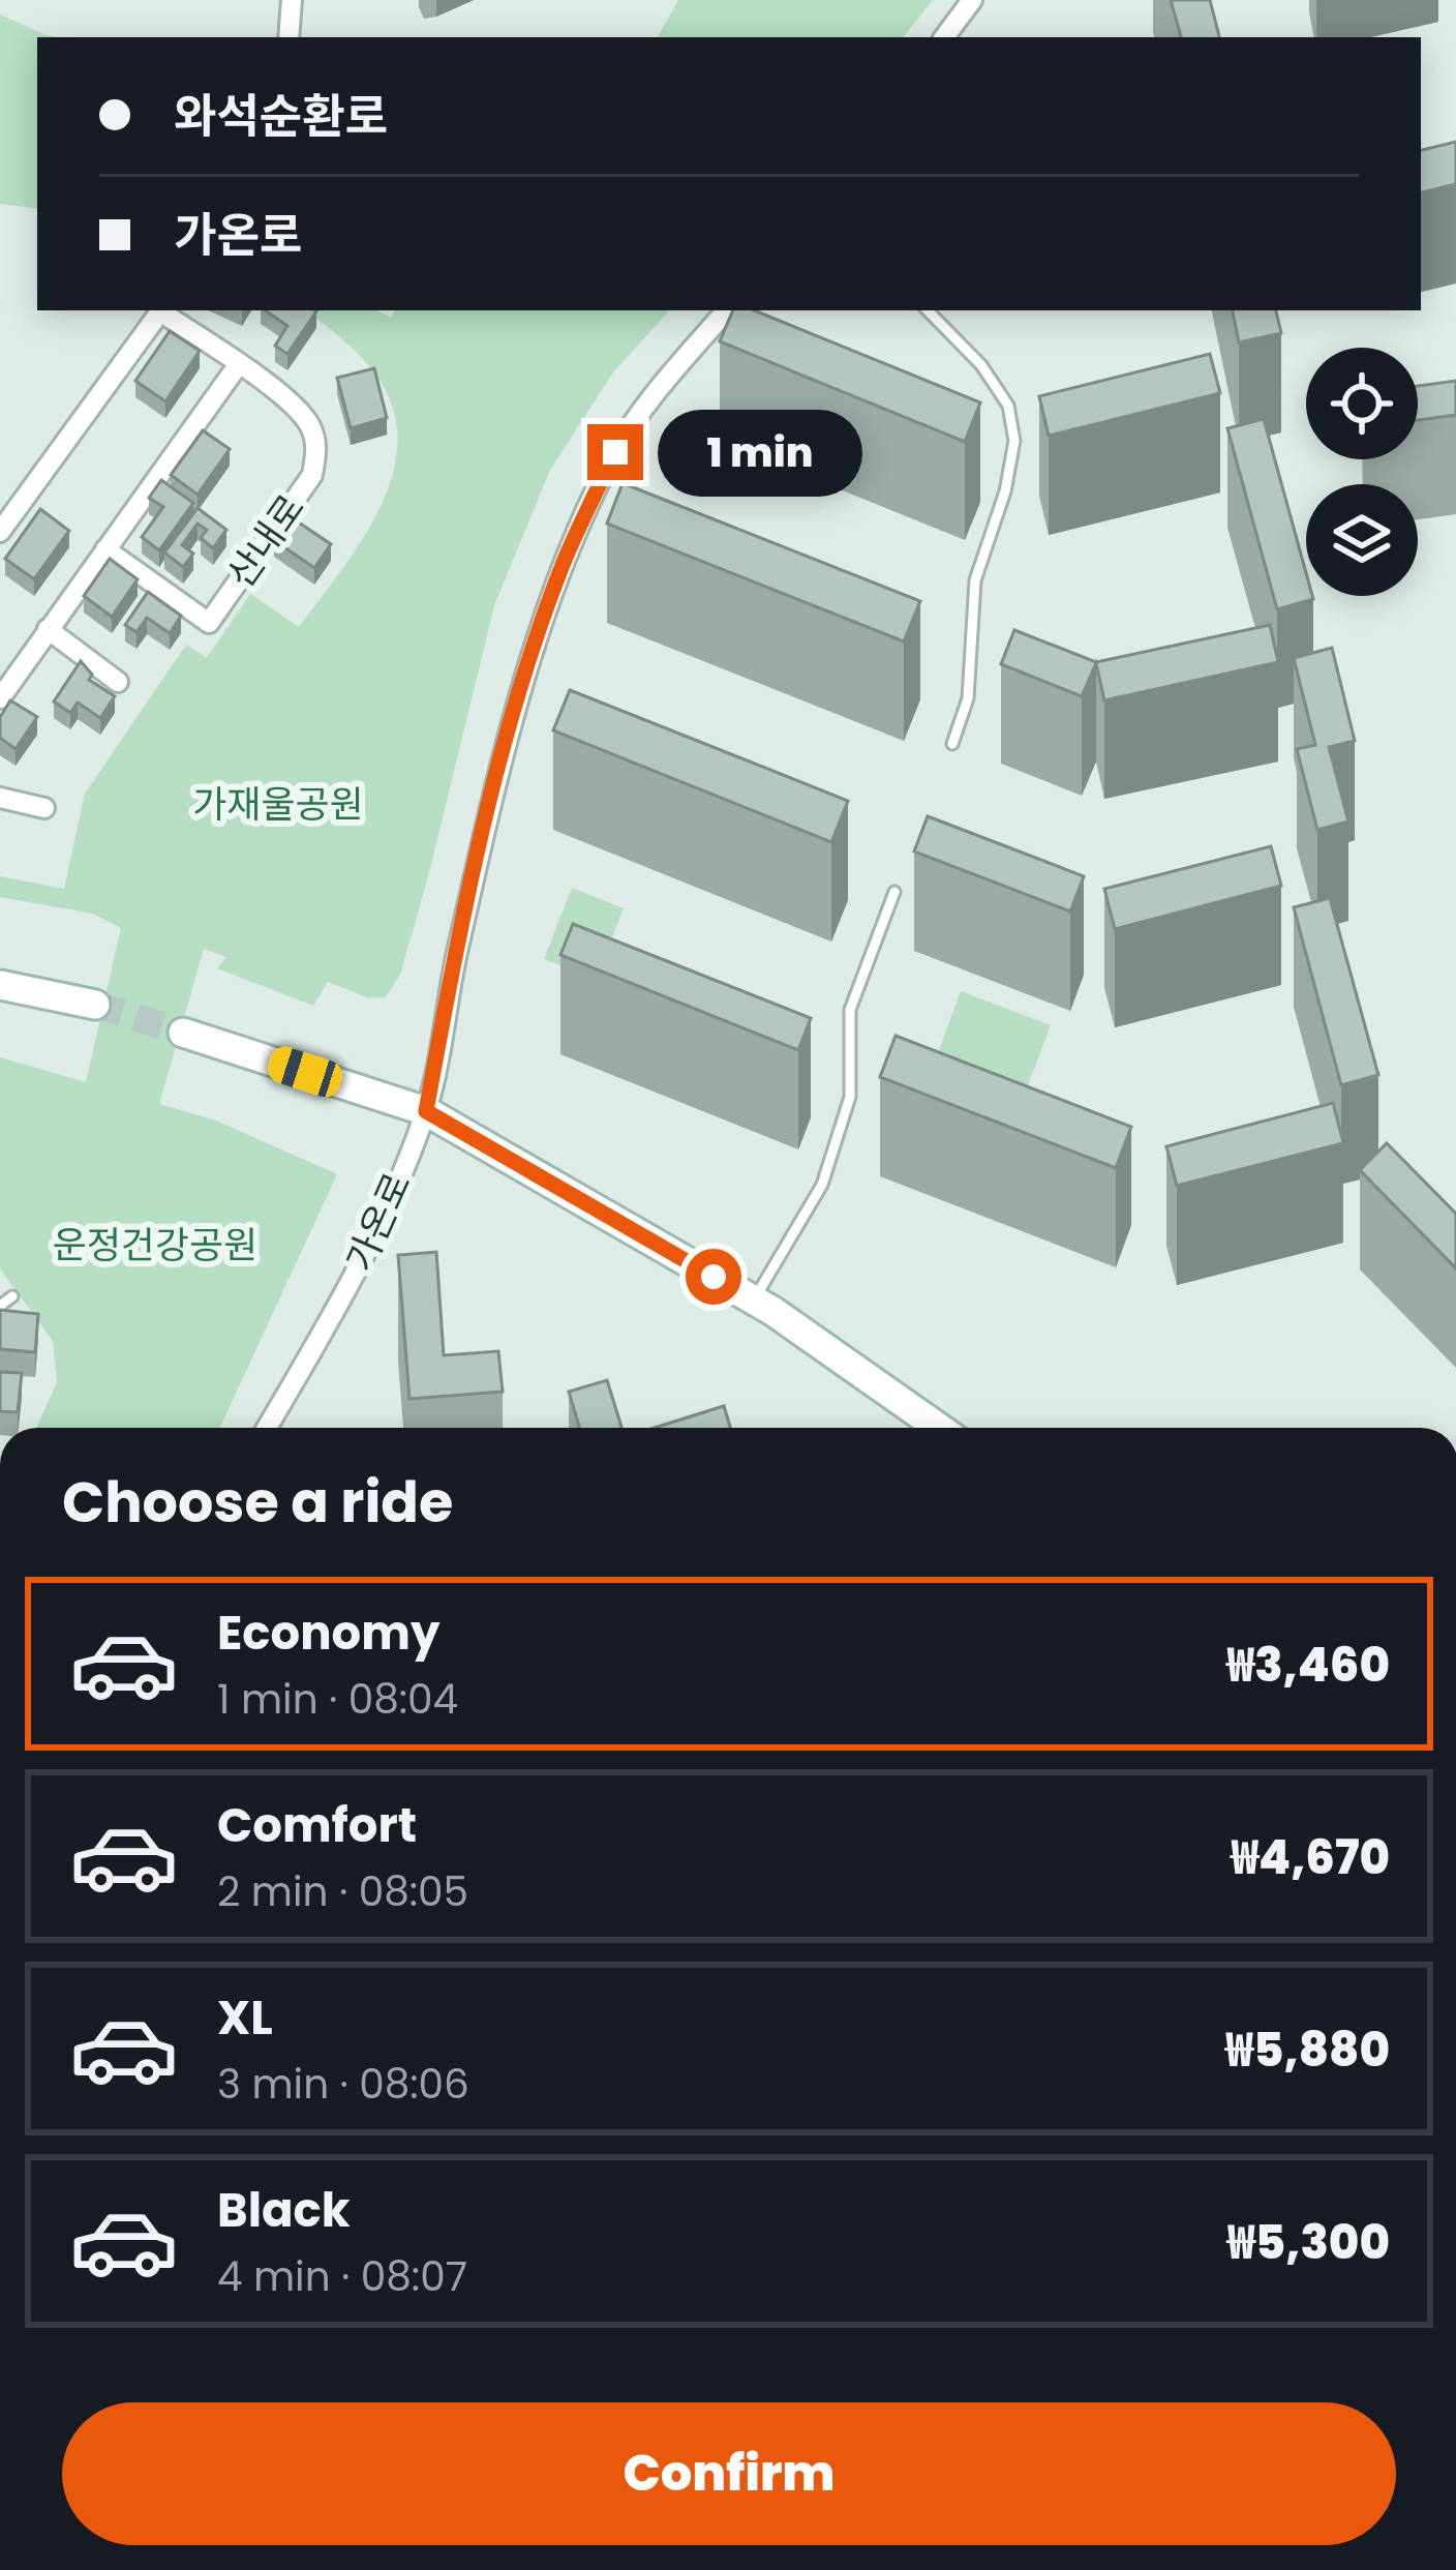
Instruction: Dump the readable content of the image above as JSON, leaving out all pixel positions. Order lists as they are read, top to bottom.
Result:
{
  "streets": {
    "street": ["산내로", "가온로"]
  },
  "parks": ["가재울공원", "운정건강공원"],
  "page": {
    "banner": ["와석순환로", "가온로"],
    "bubble": "1 min",
    "heading": "Choose a ride",
    "list": [
      {
        "name": "Economy",
        "note": "1 min · 08:04",
        "value": "₩3,460"
      },
      {
        "name": "Comfort",
        "note": "2 min · 08:05",
        "value": "₩4,670"
      },
      {
        "name": "XL",
        "note": "3 min · 08:06",
        "value": "₩5,880"
      },
      {
        "name": "Black",
        "note": "4 min · 08:07",
        "value": "₩5,300"
      }
    ],
    "buttons": "Confirm"
  }
}
